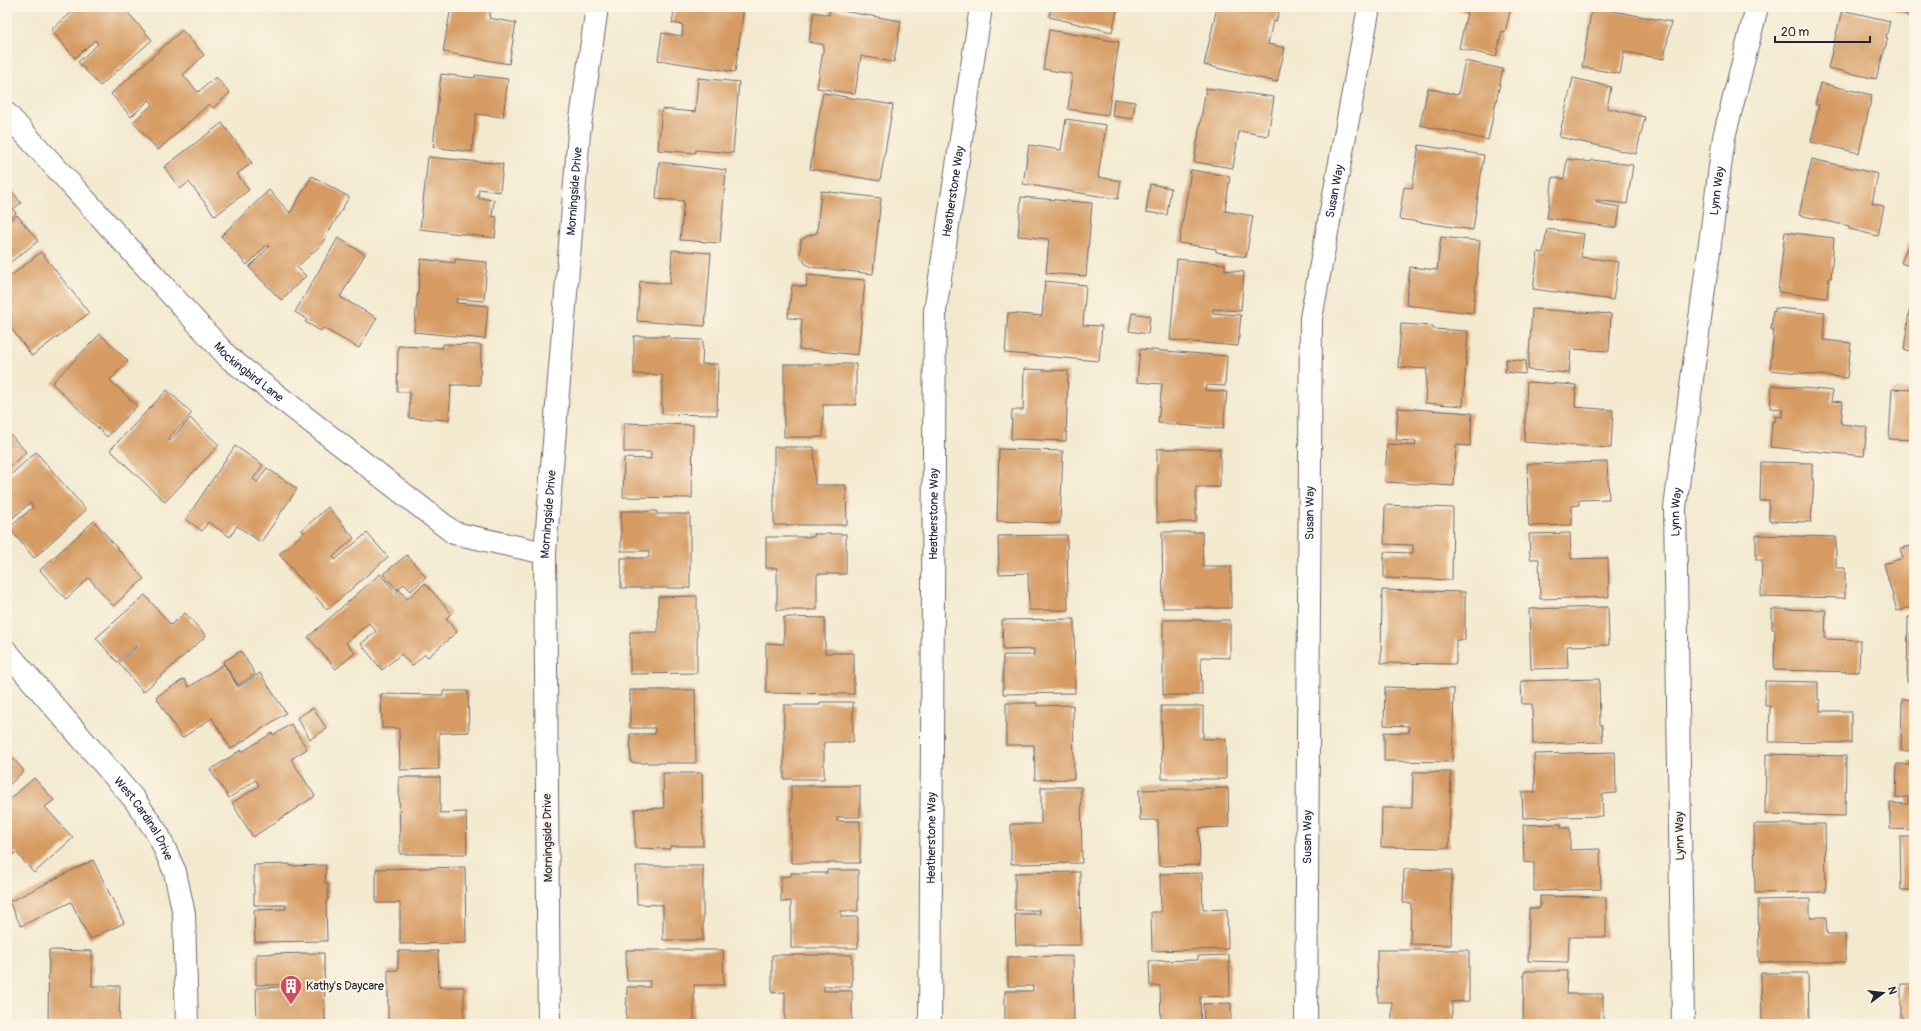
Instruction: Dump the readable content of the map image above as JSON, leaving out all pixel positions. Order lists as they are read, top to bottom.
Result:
{
  "streets": {
    "street": [
      "Morningside Drive",
      "Heatherstone Way",
      "Susan Way",
      "Lynn Way",
      "Mockingbird Lane",
      "West Cardinal Drive"
    ]
  },
  "crossings": [
    ["Morningside Drive", "Mockingbird Lane"]
  ],
  "places": {
    "building": ["Kathy's Daycare"]
  },
  "scale_bar": "20 m",
  "north": "right"
}
